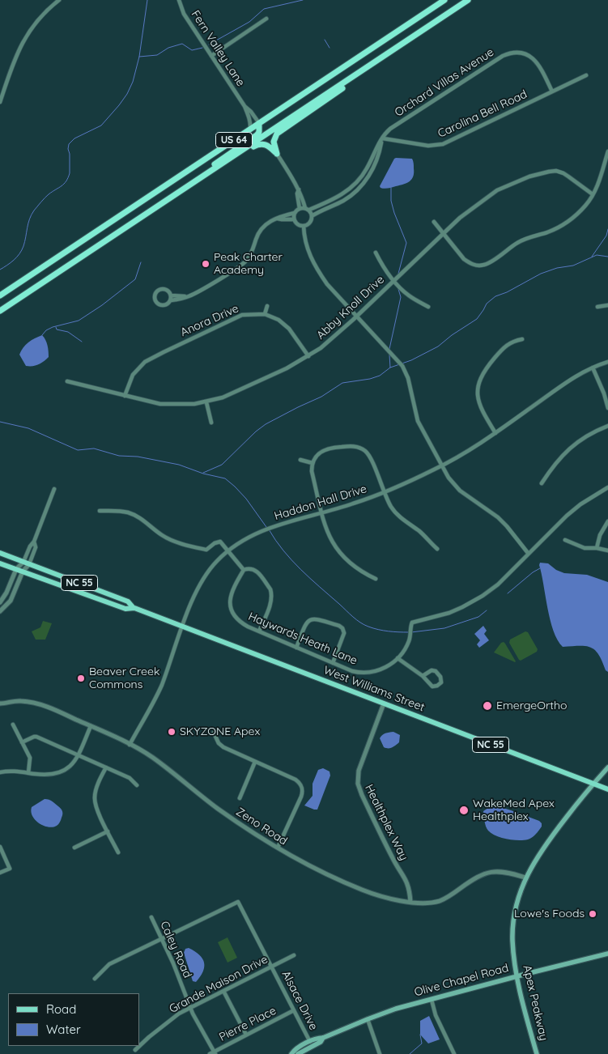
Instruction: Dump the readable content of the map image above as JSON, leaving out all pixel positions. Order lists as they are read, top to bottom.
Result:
{
  "streets": {
    "highway": ["US 64"],
    "main road": [
      "NC 55",
      "West Williams Street",
      "Olive Chapel Road",
      "Apex Peakway"
    ],
    "street": [
      "Fern Valley Lane",
      "Orchard Villas Avenue",
      "Carolina Bell Road",
      "Abby Knoll Drive",
      "Anora Drive",
      "Haddon Hall Drive",
      "Haywards Heath Lane",
      "Healthplex Way",
      "Zeno Road",
      "Caley Road",
      "Grande Maison Drive",
      "Alsace Drive",
      "Pierre Place"
    ]
  },
  "crossings": [
    ["Fern Valley Lane", "US 64"],
    ["Orchard Villas Avenue", "Carolina Bell Road"],
    ["Abby Knoll Drive", "Anora Drive"],
    ["Haddon Hall Drive", "West Williams Street"],
    ["Haddon Hall Drive", "Zeno Road"],
    ["West Williams Street", "Healthplex Way"],
    ["West Williams Street", "Apex Peakway"],
    ["Healthplex Way", "Zeno Road"],
    ["Zeno Road", "Apex Peakway"],
    ["Caley Road", "Grande Maison Drive"],
    ["Caley Road", "Alsace Drive"],
    ["Caley Road", "Pierre Place"],
    ["Olive Chapel Road", "Alsace Drive"],
    ["Olive Chapel Road", "Apex Peakway"],
    ["Grande Maison Drive", "Alsace Drive"],
    ["Alsace Drive", "Pierre Place"]
  ],
  "places": [
    "Peak Charter Academy",
    "Beaver Creek Commons",
    "EmergeOrtho",
    "SKYZONE Apex",
    "WakeMed Apex Healthplex",
    "Lowe's Foods"
  ],
  "legend": ["Road", "Water"]
}
